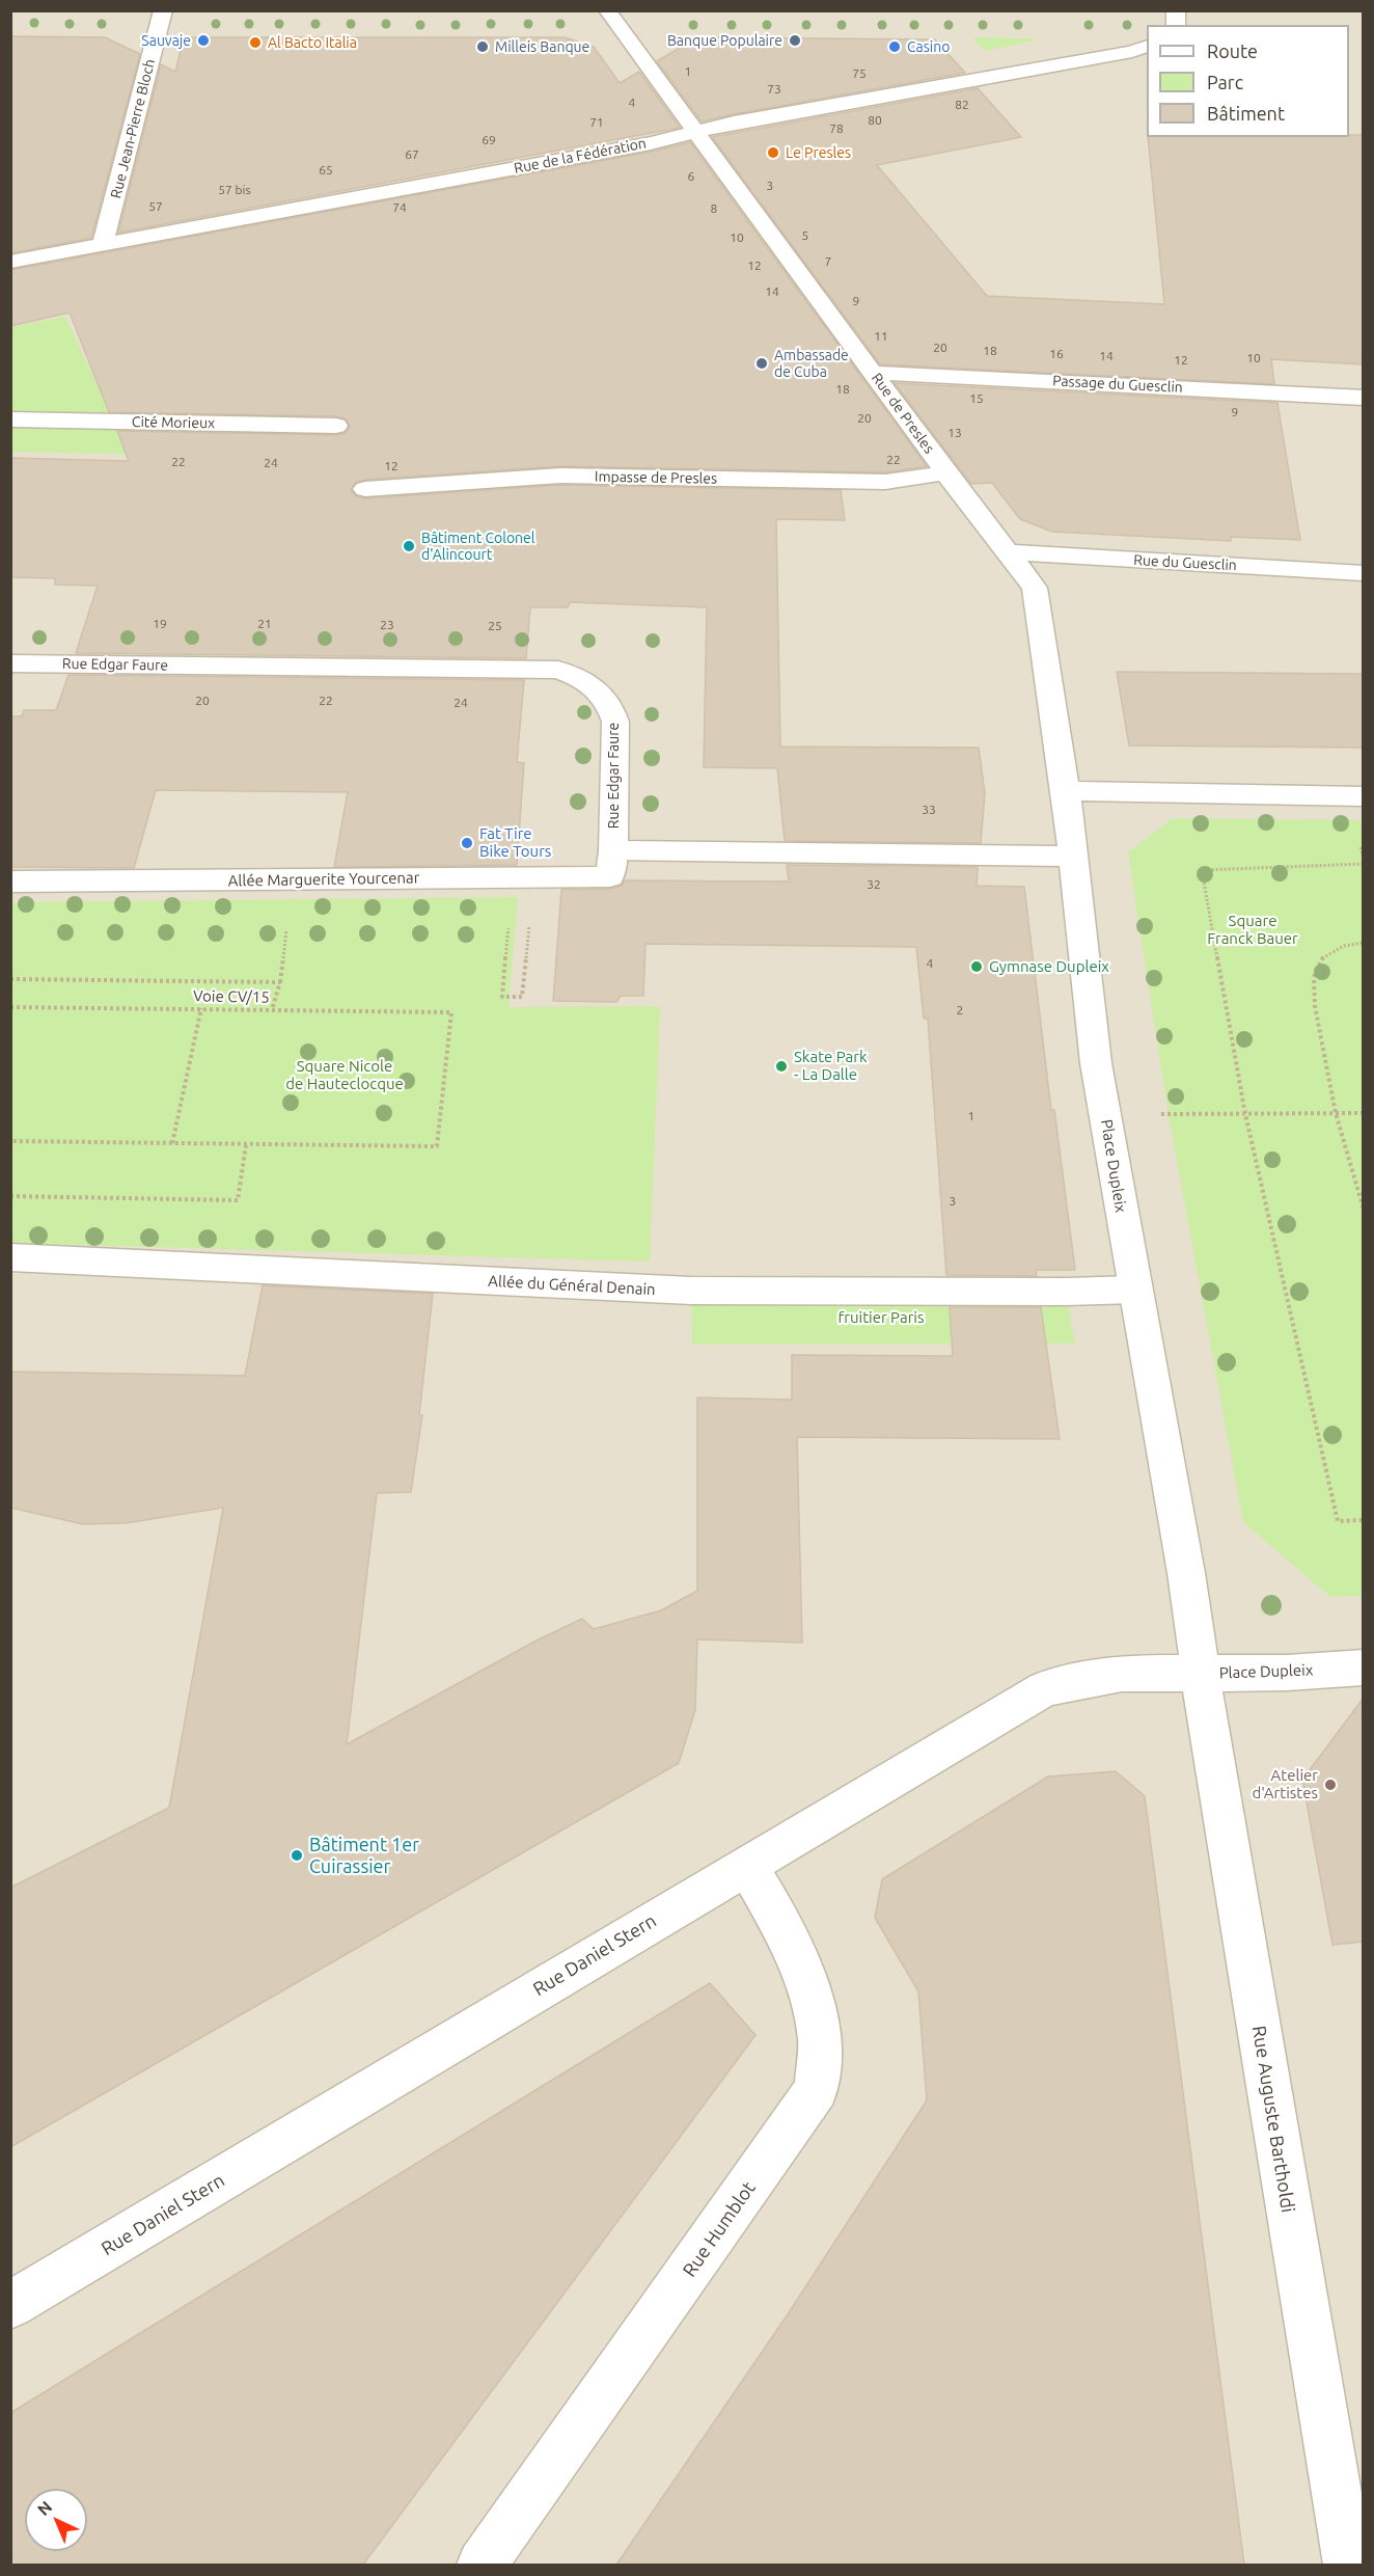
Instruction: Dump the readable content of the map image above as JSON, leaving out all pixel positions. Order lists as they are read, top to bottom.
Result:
{
  "streets": {
    "street": [
      "Rue Jean-Pierre Bloch",
      "Rue de la Fédération",
      "Passage du Guesclin",
      "Rue de Presles",
      "Cité Morieux",
      "Impasse de Presles",
      "Rue du Guesclin",
      "Rue Edgar Faure",
      "Allée Marguerite Yourcenar",
      "Place Dupleix",
      "Allée du Général Denain",
      "Rue Daniel Stern",
      "Rue Auguste Bartholdi",
      "Rue Humblot"
    ],
    "path": ["Voie CV/15"]
  },
  "crossings": [
    ["Rue Jean-Pierre Bloch", "Rue de la Fédération"],
    ["Rue de la Fédération", "Rue de Presles"],
    ["Passage du Guesclin", "Rue de Presles"],
    ["Rue de Presles", "Impasse de Presles"],
    ["Rue de Presles", "Rue du Guesclin"],
    ["Rue de Presles", "Place Dupleix"],
    ["Rue Edgar Faure", "Allée Marguerite Yourcenar"],
    ["Rue Edgar Faure", "Place Dupleix"],
    ["Place Dupleix", "Allée du Général Denain"],
    ["Place Dupleix", "Rue Daniel Stern"],
    ["Place Dupleix", "Rue Auguste Bartholdi"],
    ["Rue Daniel Stern", "Rue Auguste Bartholdi"],
    ["Rue Daniel Stern", "Rue Humblot"]
  ],
  "parks": ["Square Franck Bauer", "Square Nicole de Hauteclocque", "fruitier Paris"],
  "places": [
    "Sauvaje",
    "Banque Populaire",
    "Al Bacto Italia",
    "Milleis Banque",
    "Casino",
    "Le Presles",
    "Ambassade de Cuba",
    "Bâtiment Colonel d'Alincourt",
    "Fat Tire Bike Tours",
    "Gymnase Dupleix",
    "Skate Park - La Dalle",
    "Atelier d'Artistes",
    "Bâtiment 1er Cuirassier"
  ],
  "house_numbers": [
    "1",
    "75",
    "73",
    "4",
    "82",
    "80",
    "71",
    "78",
    "69",
    "67",
    "65",
    "6",
    "3",
    "57 bis",
    "57",
    "74",
    "8",
    "5",
    "10",
    "7",
    "12",
    "14",
    "9",
    "11",
    "20",
    "18",
    "16",
    "14",
    "10",
    "12",
    "18",
    "15",
    "9",
    "20",
    "13",
    "22",
    "22",
    "24",
    "12",
    "19",
    "21",
    "23",
    "25",
    "20",
    "22",
    "24",
    "33",
    "32",
    "4",
    "2",
    "1",
    "3"
  ],
  "legend": ["Route", "Parc", "Bâtiment"],
  "north": "top left"
}
